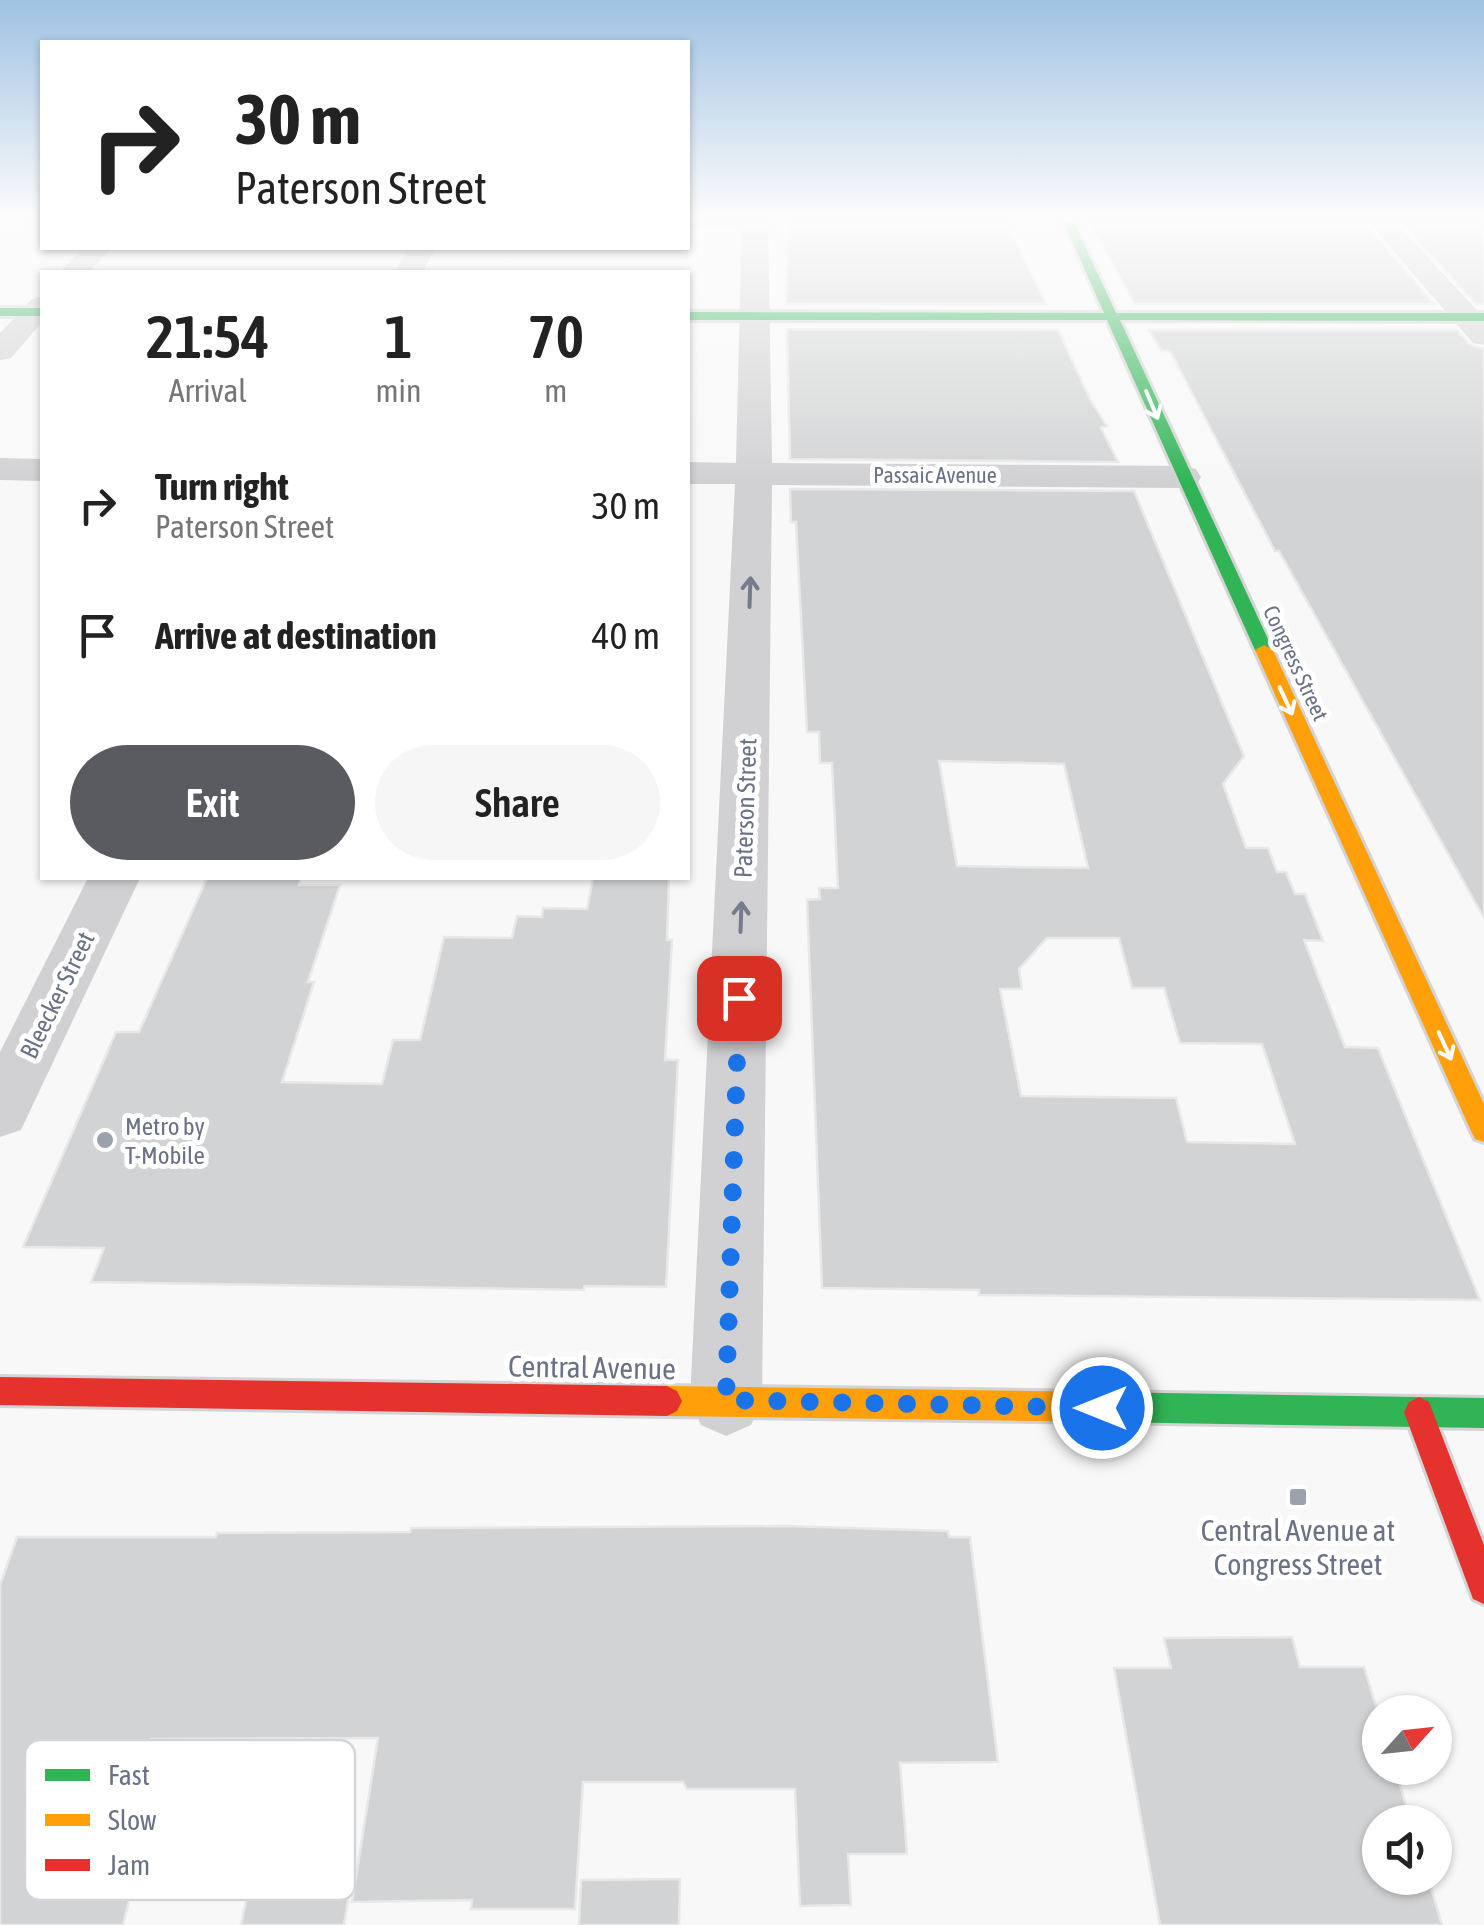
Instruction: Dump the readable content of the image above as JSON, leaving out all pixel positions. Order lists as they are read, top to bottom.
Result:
{
  "streets": {
    "street": [
      "Passaic Avenue",
      "Congress Street",
      "Paterson Street",
      "Bleecker Street",
      "Central Avenue"
    ]
  },
  "crossings": [
    ["Passaic Avenue", "Congress Street"],
    ["Passaic Avenue", "Paterson Street"],
    ["Paterson Street", "Central Avenue"]
  ],
  "one_way": ["Congress Street", "Paterson Street"],
  "places": {
    "other": ["Metro by T-Mobile"],
    "transit": ["Central Avenue at Congress Street"]
  },
  "legend": ["Fast", "Slow", "Jam"],
  "north": "top right",
  "page": {
    "turn": ["30 m", "Paterson Street"],
    "eta": [
      "21:54",
      "Arrival",
      "1",
      "min",
      "70",
      "m"
    ],
    "list": [
      {
        "name": "Turn right",
        "note": "Paterson Street",
        "value": "30 m"
      },
      {
        "name": "Arrive at destination",
        "value": "40 m"
      }
    ],
    "buttons": ["Exit", "Share"]
  }
}
